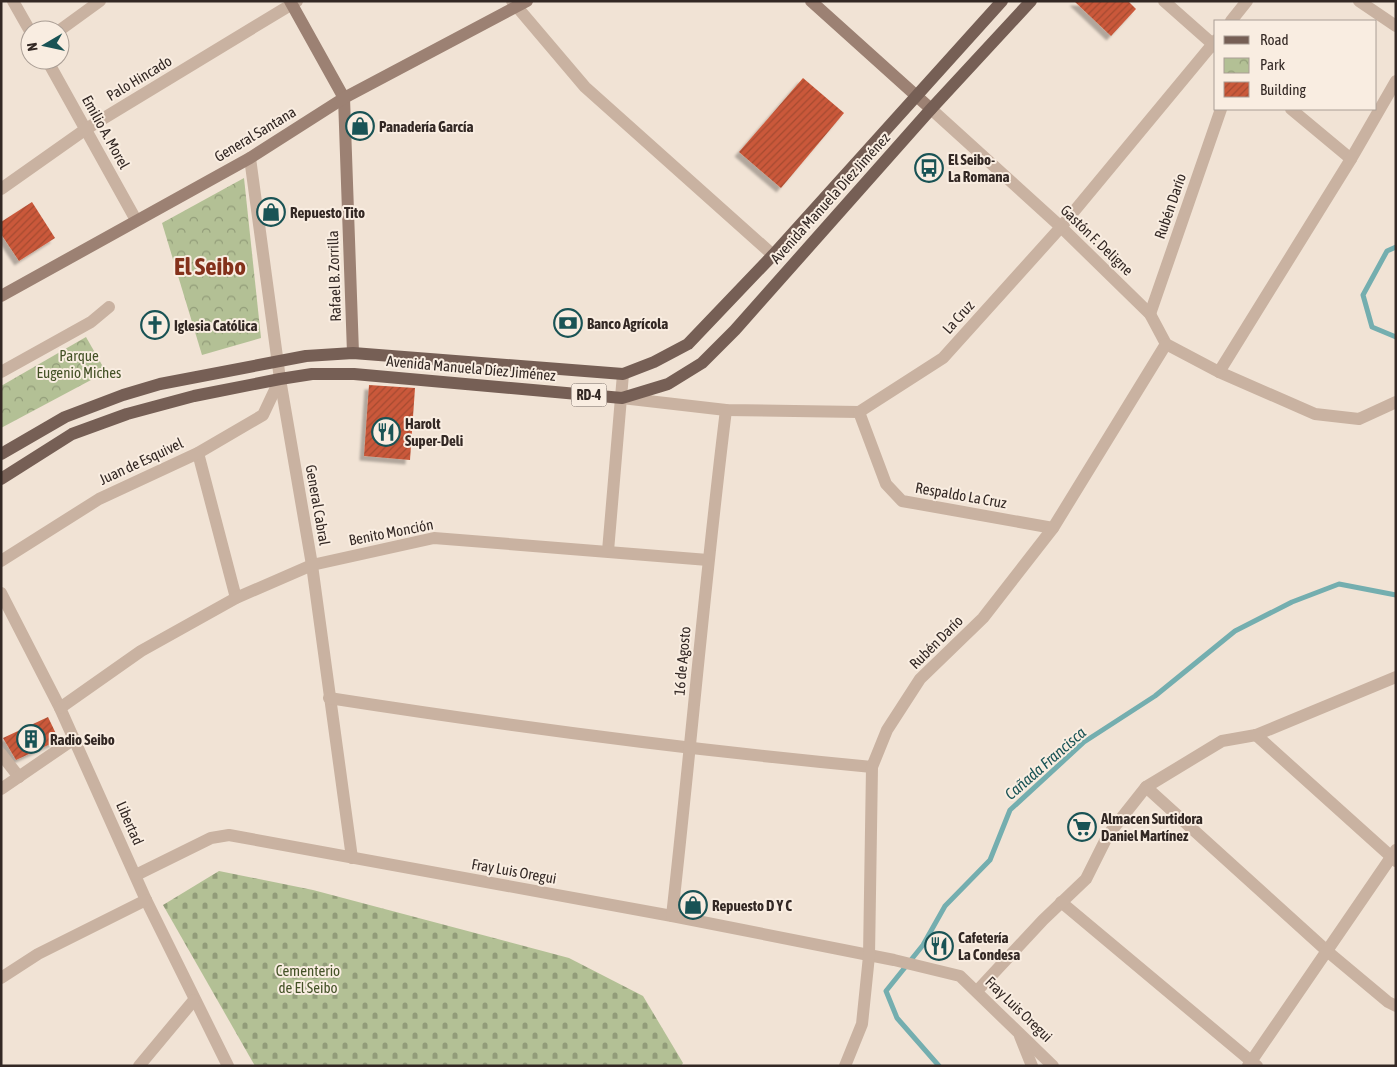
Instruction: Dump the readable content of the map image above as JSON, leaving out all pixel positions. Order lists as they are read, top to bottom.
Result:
{
  "streets": {
    "main road": ["Avenida Manuela Díez Jiménez", "RD-4"],
    "street": [
      "Palo Hincado",
      "Emilio A. Morel",
      "General Santana",
      "Rubén Darío",
      "Gastón F. Deligne",
      "Rafael B. Zorrilla",
      "La Cruz",
      "Juan de Esquivel",
      "Respaldo La Cruz",
      "General Cabral",
      "Benito Monción",
      "16 de Agosto",
      "Libertad",
      "Fray Luis Oregui"
    ]
  },
  "crossings": [
    ["Palo Hincado", "Emilio A. Morel"],
    ["Palo Hincado", "Rafael B. Zorrilla"],
    ["Emilio A. Morel", "General Santana"],
    ["General Santana", "Rafael B. Zorrilla"],
    ["General Santana", "General Cabral"],
    ["Avenida Manuela Díez Jiménez", "Gastón F. Deligne"],
    ["Avenida Manuela Díez Jiménez", "Rafael B. Zorrilla"],
    ["Avenida Manuela Díez Jiménez", "Juan de Esquivel"],
    ["Avenida Manuela Díez Jiménez", "General Cabral"],
    ["Rubén Darío", "Gastón F. Deligne"],
    ["Rubén Darío", "Respaldo La Cruz"],
    ["Rubén Darío", "Fray Luis Oregui"],
    ["Gastón F. Deligne", "La Cruz"],
    ["La Cruz", "Respaldo La Cruz"],
    ["Juan de Esquivel", "General Cabral"],
    ["General Cabral", "Benito Monción"],
    ["General Cabral", "Fray Luis Oregui"],
    ["Benito Monción", "16 de Agosto"],
    ["Benito Monción", "Libertad"],
    ["16 de Agosto", "Fray Luis Oregui"],
    ["Libertad", "Fray Luis Oregui"]
  ],
  "districts": ["El Seibo"],
  "water": ["Cañada Francisca"],
  "parks": ["Parque Eugenio Miches", "Cementerio de El Seibo"],
  "places": {
    "shop": ["Panadería García", "Repuesto Tito", "Repuesto D Y C"],
    "bus stop": ["El Seibo- La Romana"],
    "bank": ["Banco Agrícola"],
    "church": ["Iglesia Católica"],
    "restaurant": ["Harolt Super-Deli", "Cafetería La Condesa"],
    "building": ["Radio Seibo"],
    "supermarket": ["Almacen Surtidora Daniel Martínez"]
  },
  "legend": ["Road", "Park", "Building"],
  "north": "left"
}
